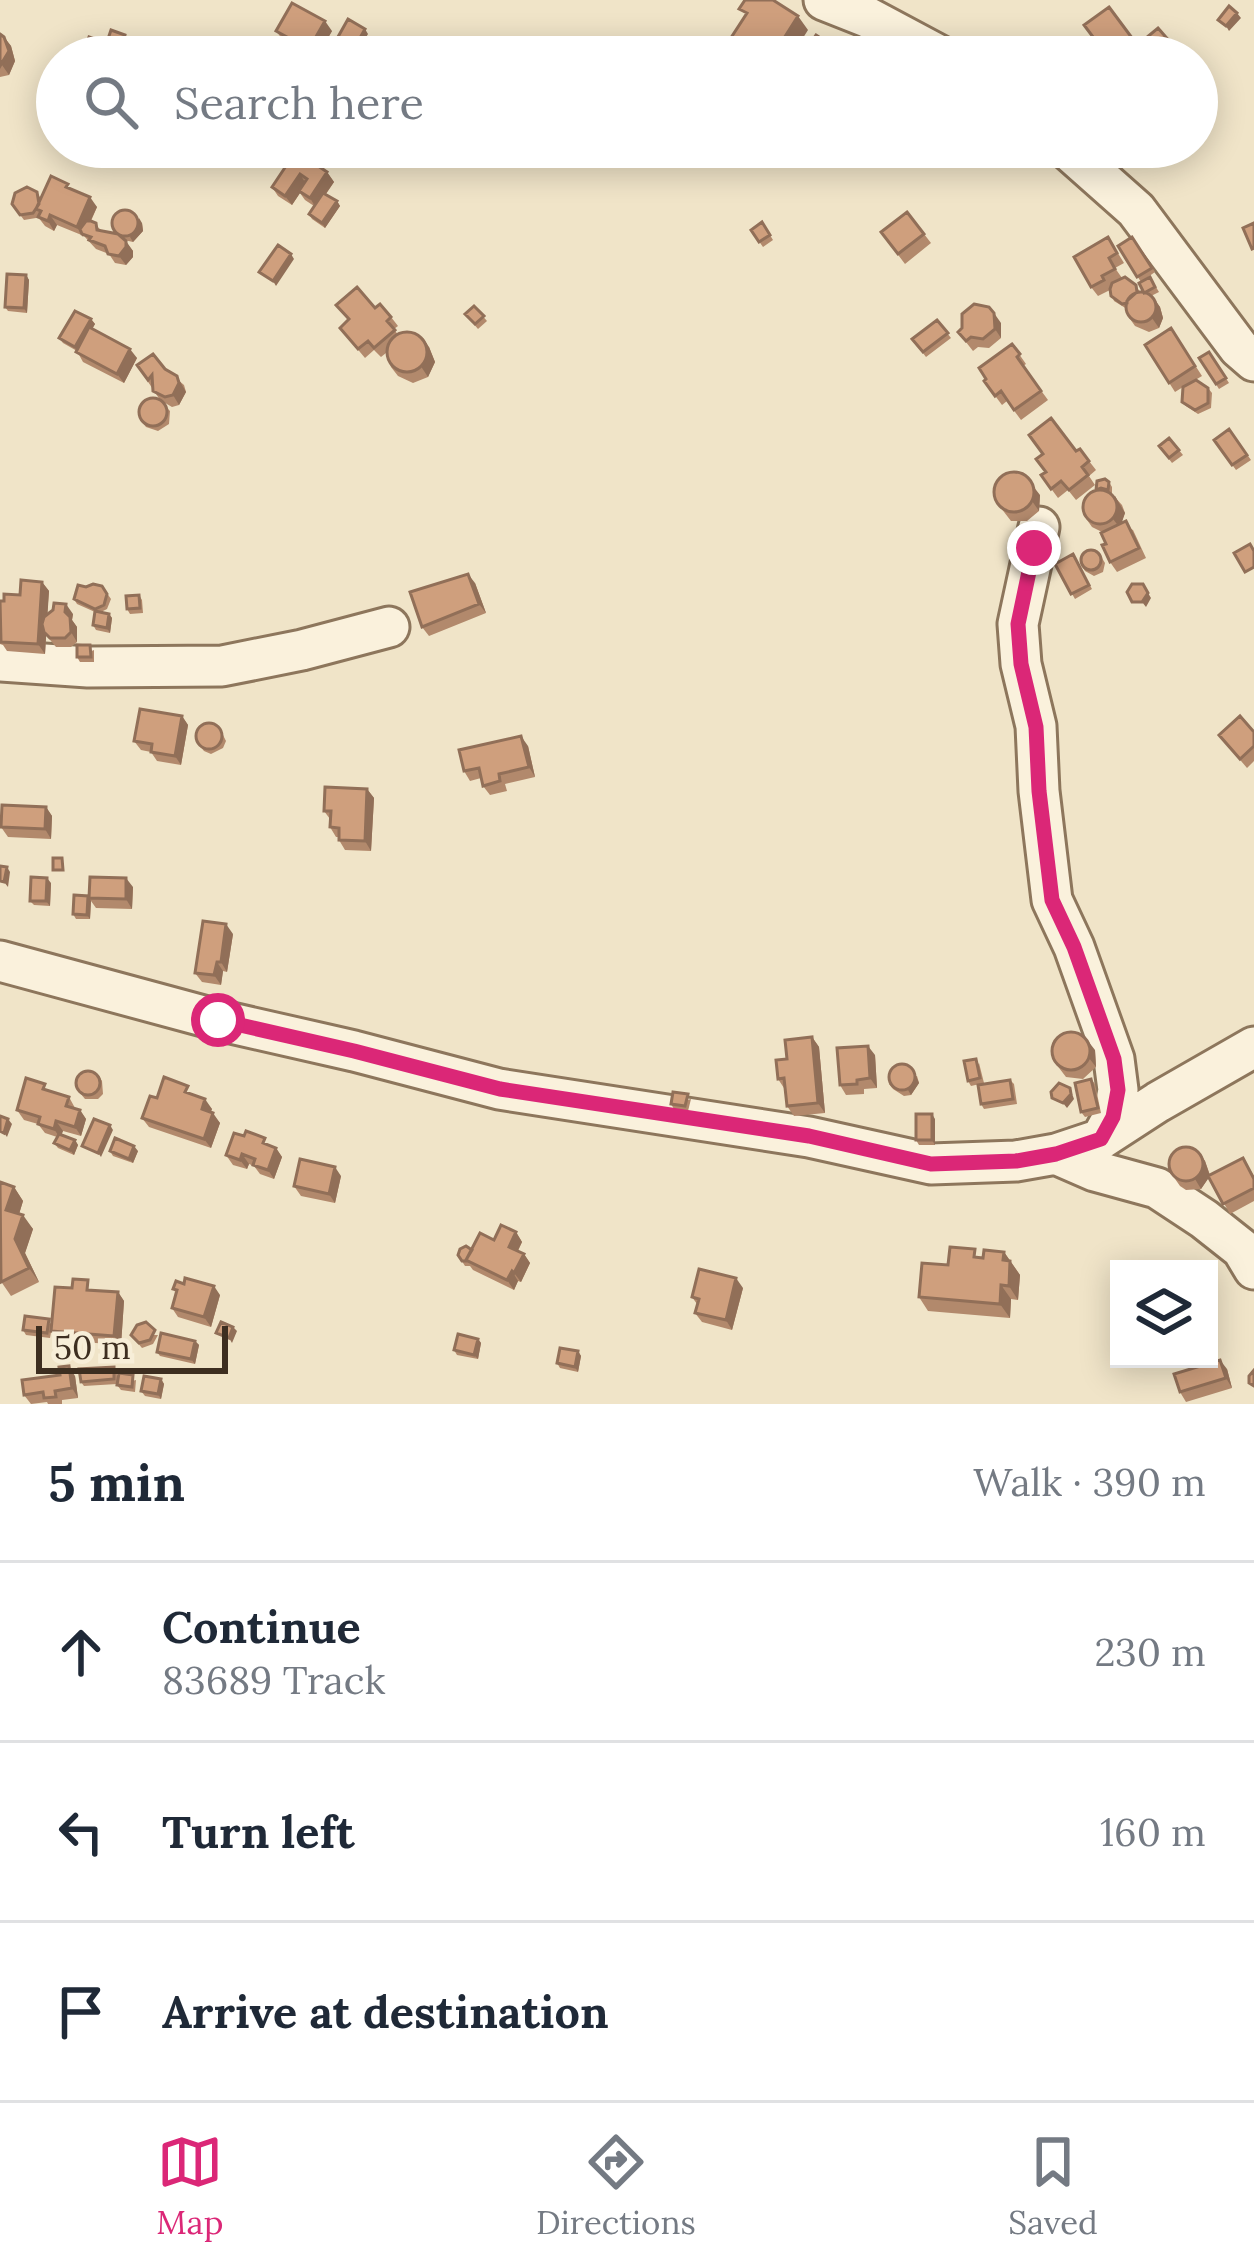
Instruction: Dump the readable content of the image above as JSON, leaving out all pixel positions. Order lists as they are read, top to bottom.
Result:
{
  "scale_bar": "50 m",
  "page": {
    "search": "Search here",
    "scale": "50 m",
    "heading": ["5 min", "Walk · 390 m"],
    "list": [
      ["Continue", "83689 Track", "230 m"],
      ["Turn left", "160 m"],
      "Arrive at destination"
    ],
    "nav": ["Map", "Directions", "Saved"]
  }
}
